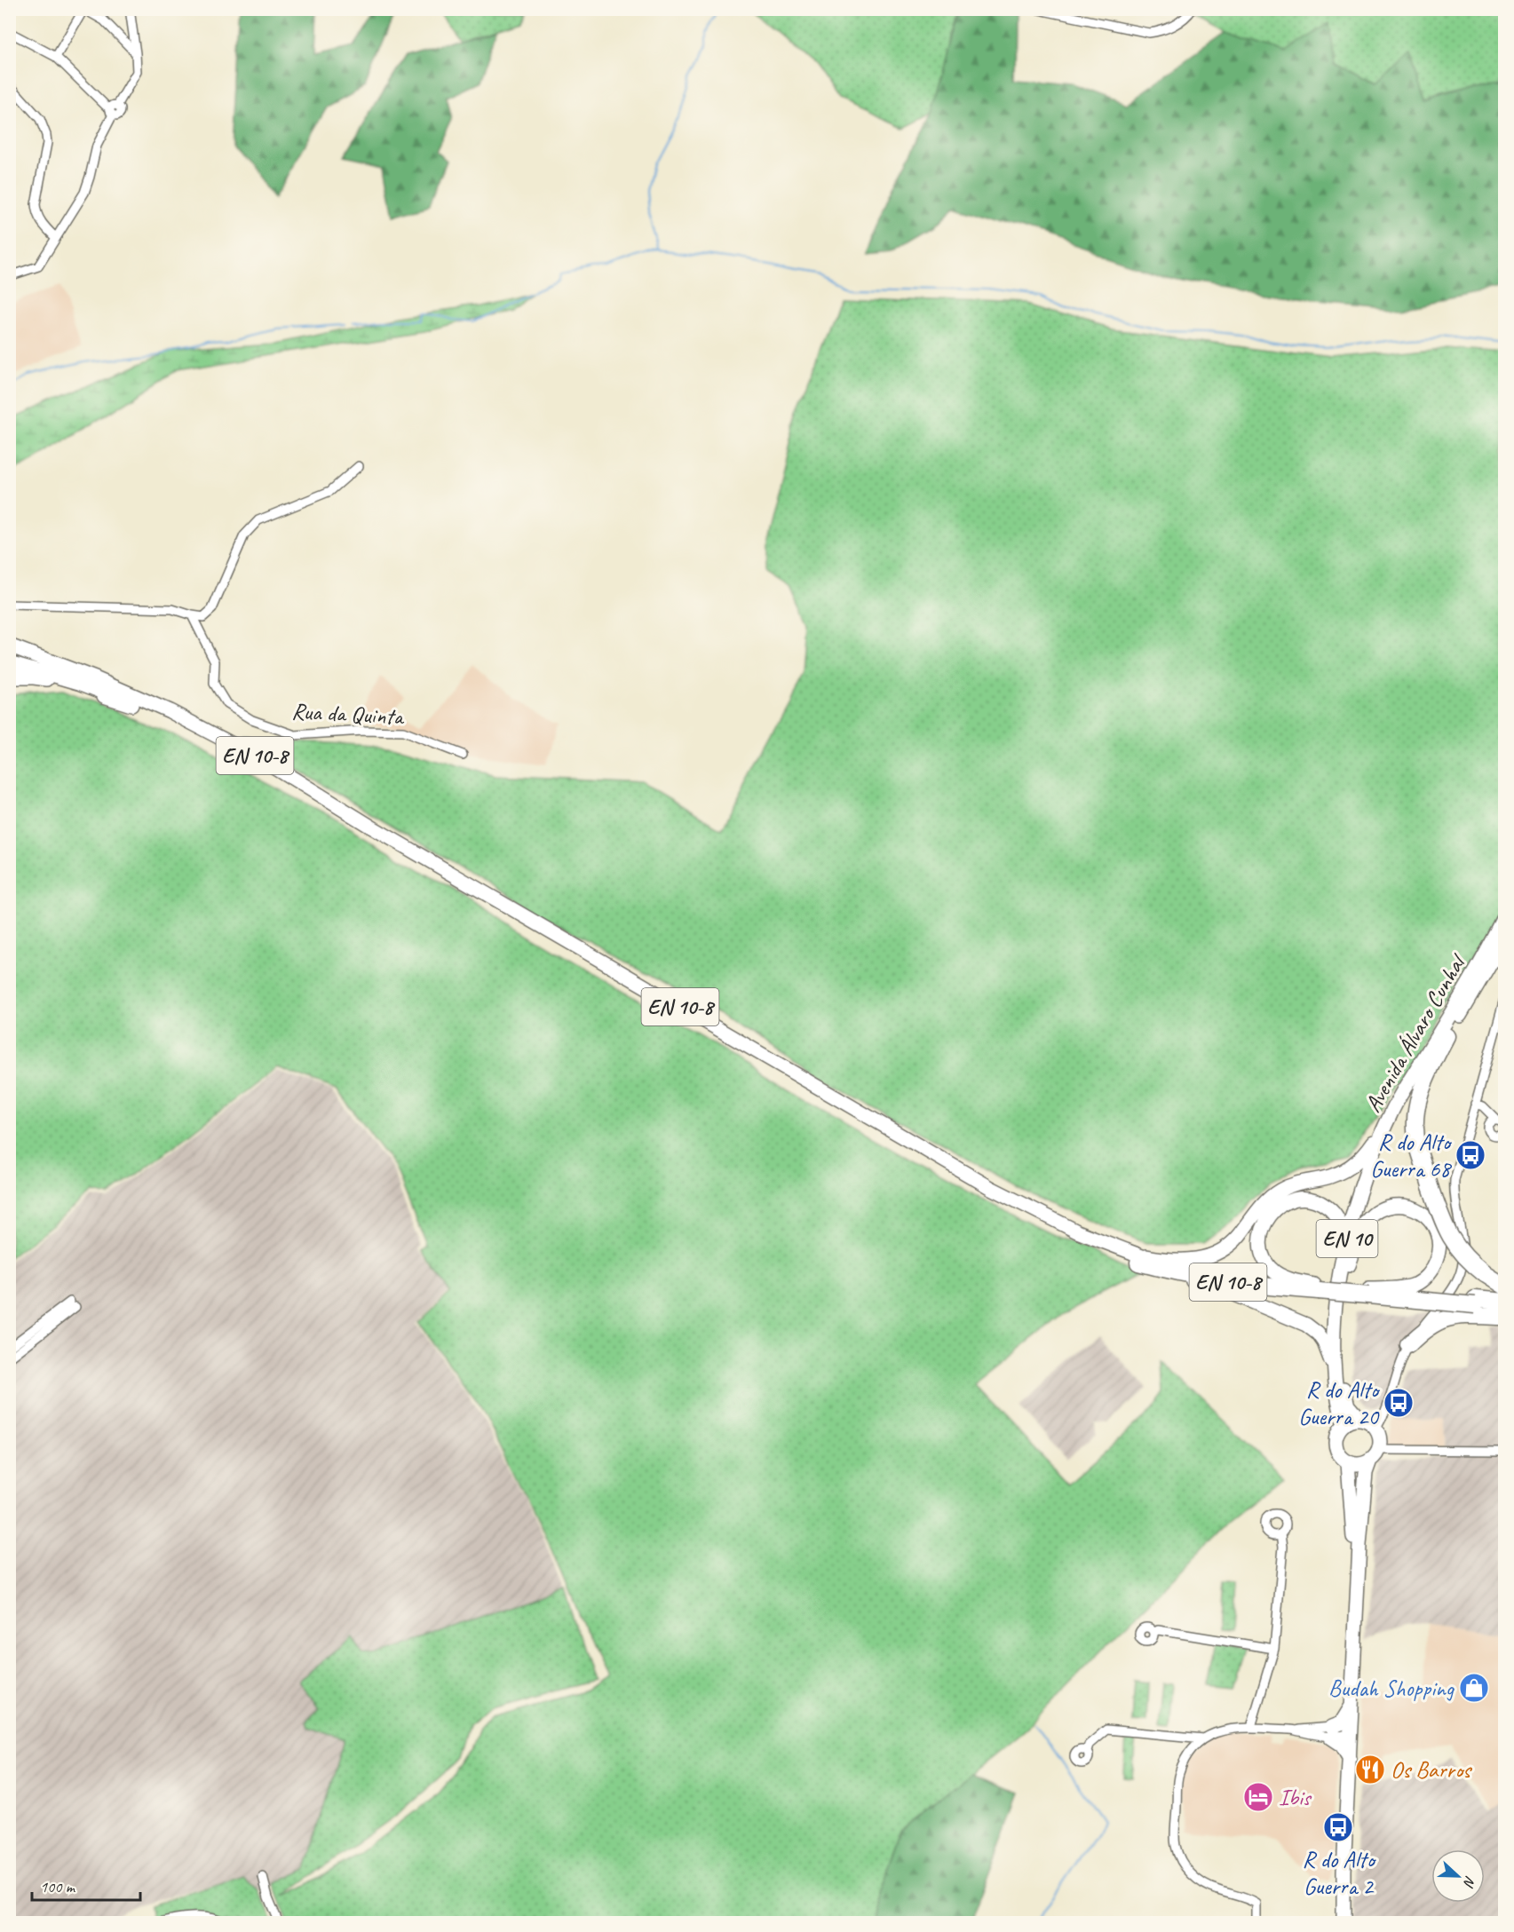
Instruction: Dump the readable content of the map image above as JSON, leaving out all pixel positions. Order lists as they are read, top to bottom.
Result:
{
  "streets": {
    "highway": ["EN 10-8"],
    "main road": ["Avenida Álvaro Cunhal", "EN 10"],
    "street": ["Rua da Quinta"]
  },
  "places": {
    "bus stop": ["R do Alto Guerra 68", "R do Alto Guerra 20", "R do Alto Guerra 2"],
    "shop": ["Budah Shopping"],
    "restaurant": ["Os Barros"],
    "hotel": ["Ibis"]
  },
  "scale_bar": "100 m",
  "north": "right"
}
